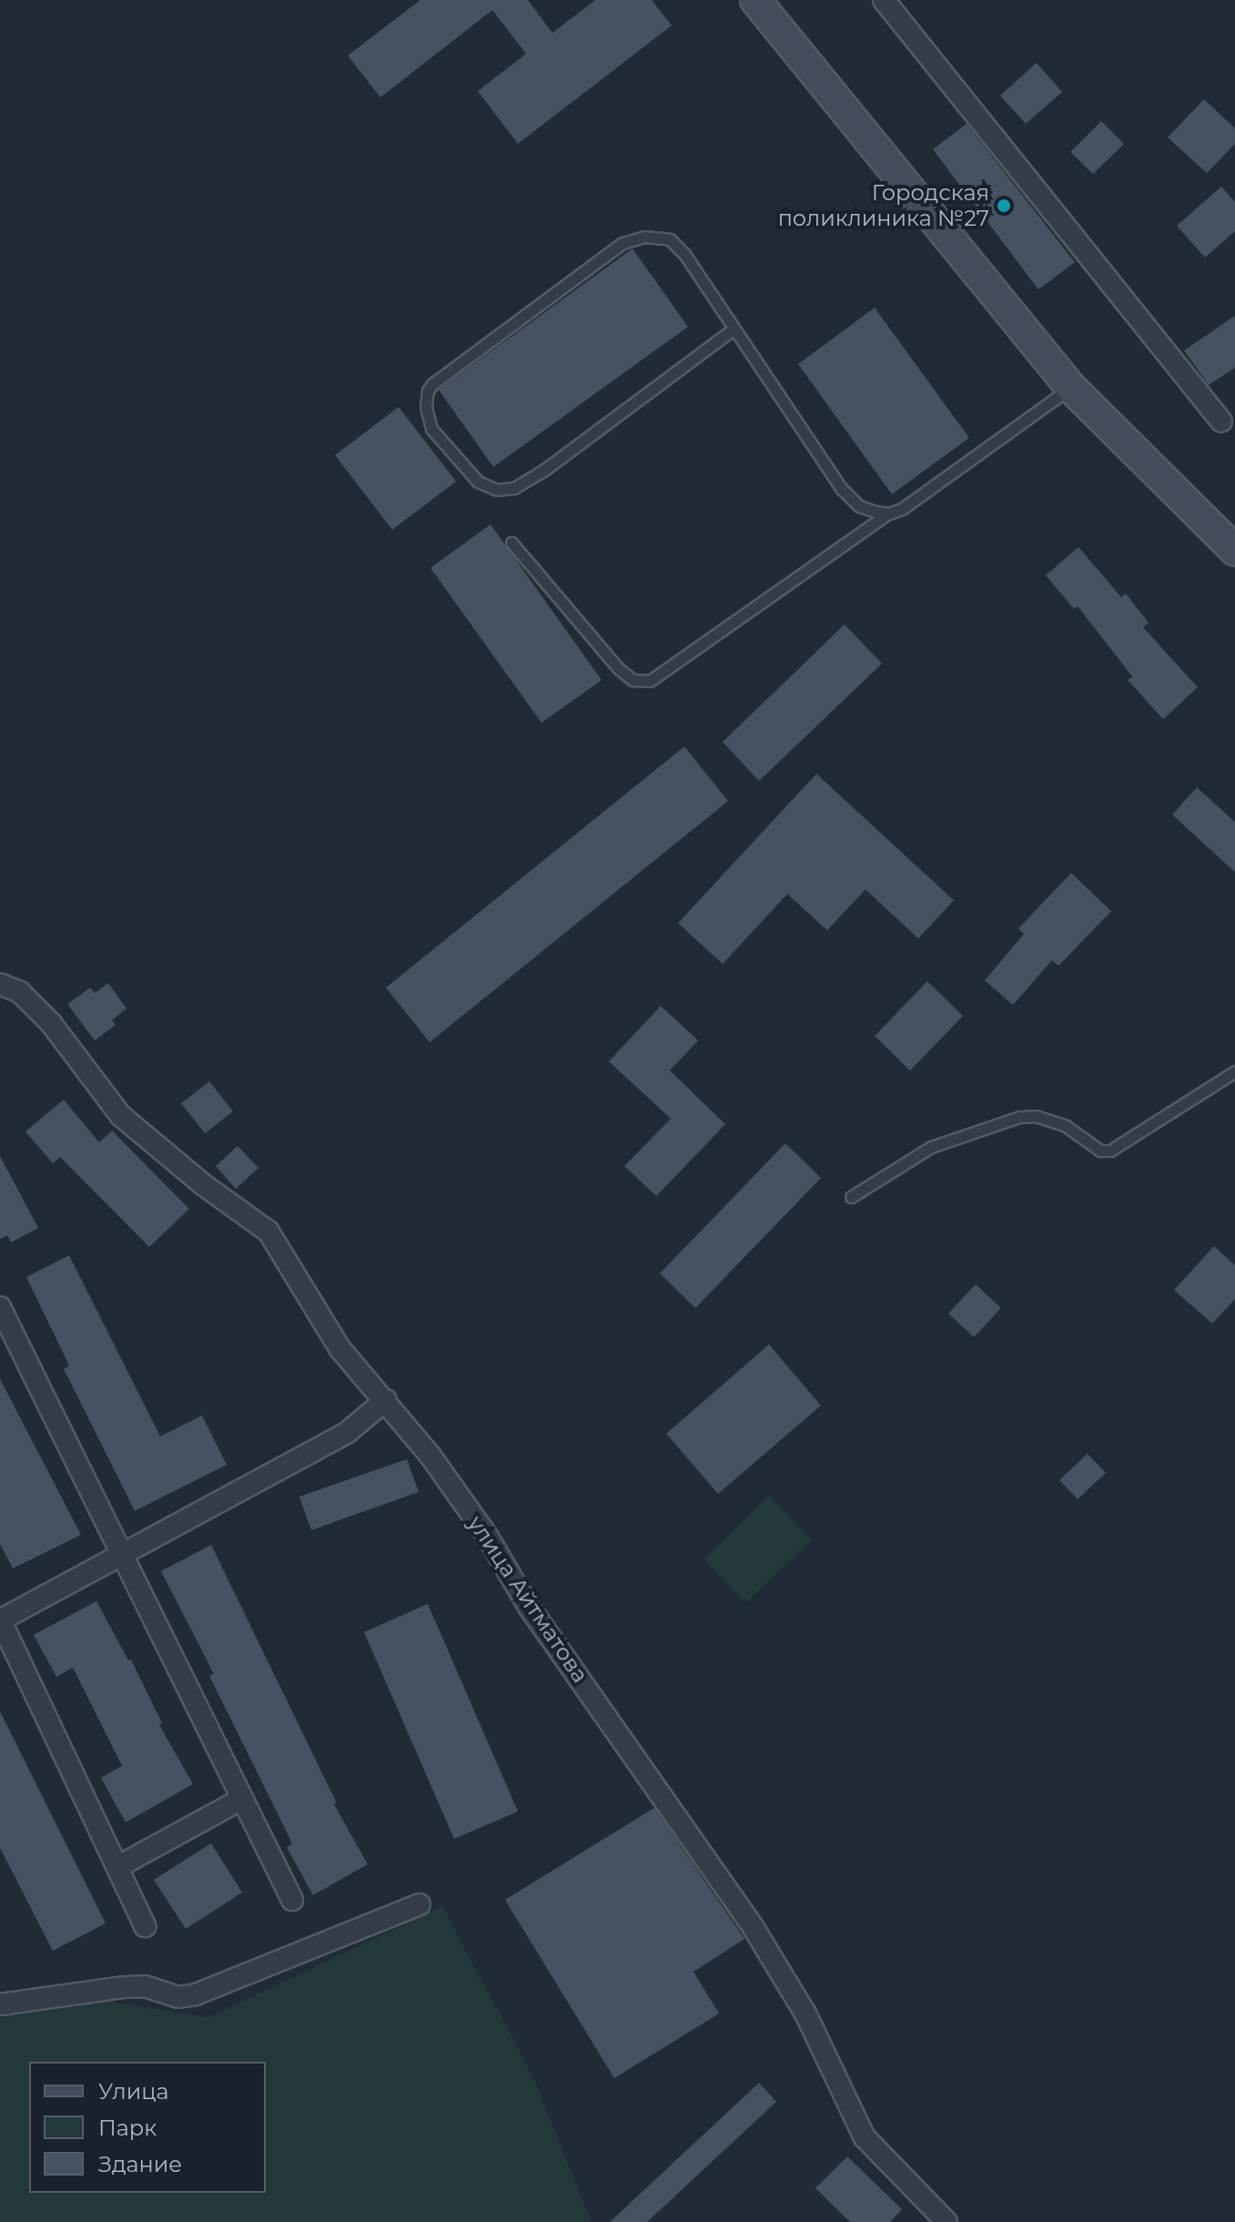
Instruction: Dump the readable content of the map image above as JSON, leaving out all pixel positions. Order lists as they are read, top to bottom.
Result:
{
  "streets": {
    "street": ["улица Айтматова"]
  },
  "places": ["Городская поликлиника №27"],
  "legend": ["Улица", "Парк", "Здание"]
}
